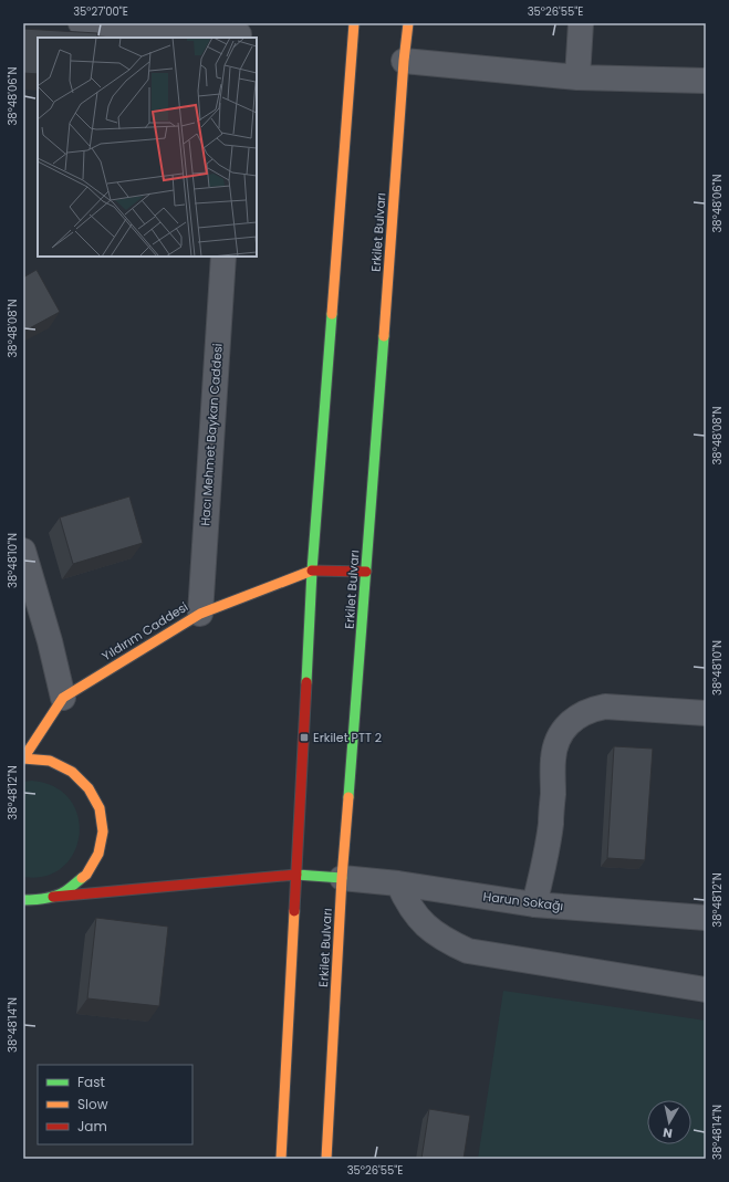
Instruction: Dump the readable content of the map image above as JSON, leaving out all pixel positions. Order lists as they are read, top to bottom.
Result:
{
  "streets": {
    "main road": ["Erkilet Bulvarı", "Yıldırım Caddesi"],
    "street": ["Hacı Mehmet Baykan Caddesi", "Harun Sokağı"]
  },
  "crossings": [
    ["Erkilet Bulvarı", "Harun Sokağı"],
    ["Hacı Mehmet Baykan Caddesi", "Yıldırım Caddesi"]
  ],
  "places": {
    "transit": ["Erkilet PTT 2"]
  },
  "legend": ["Fast", "Slow", "Jam"],
  "north": "bottom",
  "coordinates": [
    "35°27'00\"E",
    "35°26'55\"E",
    "38°48'06\"N",
    "38°48'08\"N",
    "38°48'10\"N",
    "38°48'12\"N",
    "38°48'14\"N"
  ]
}
